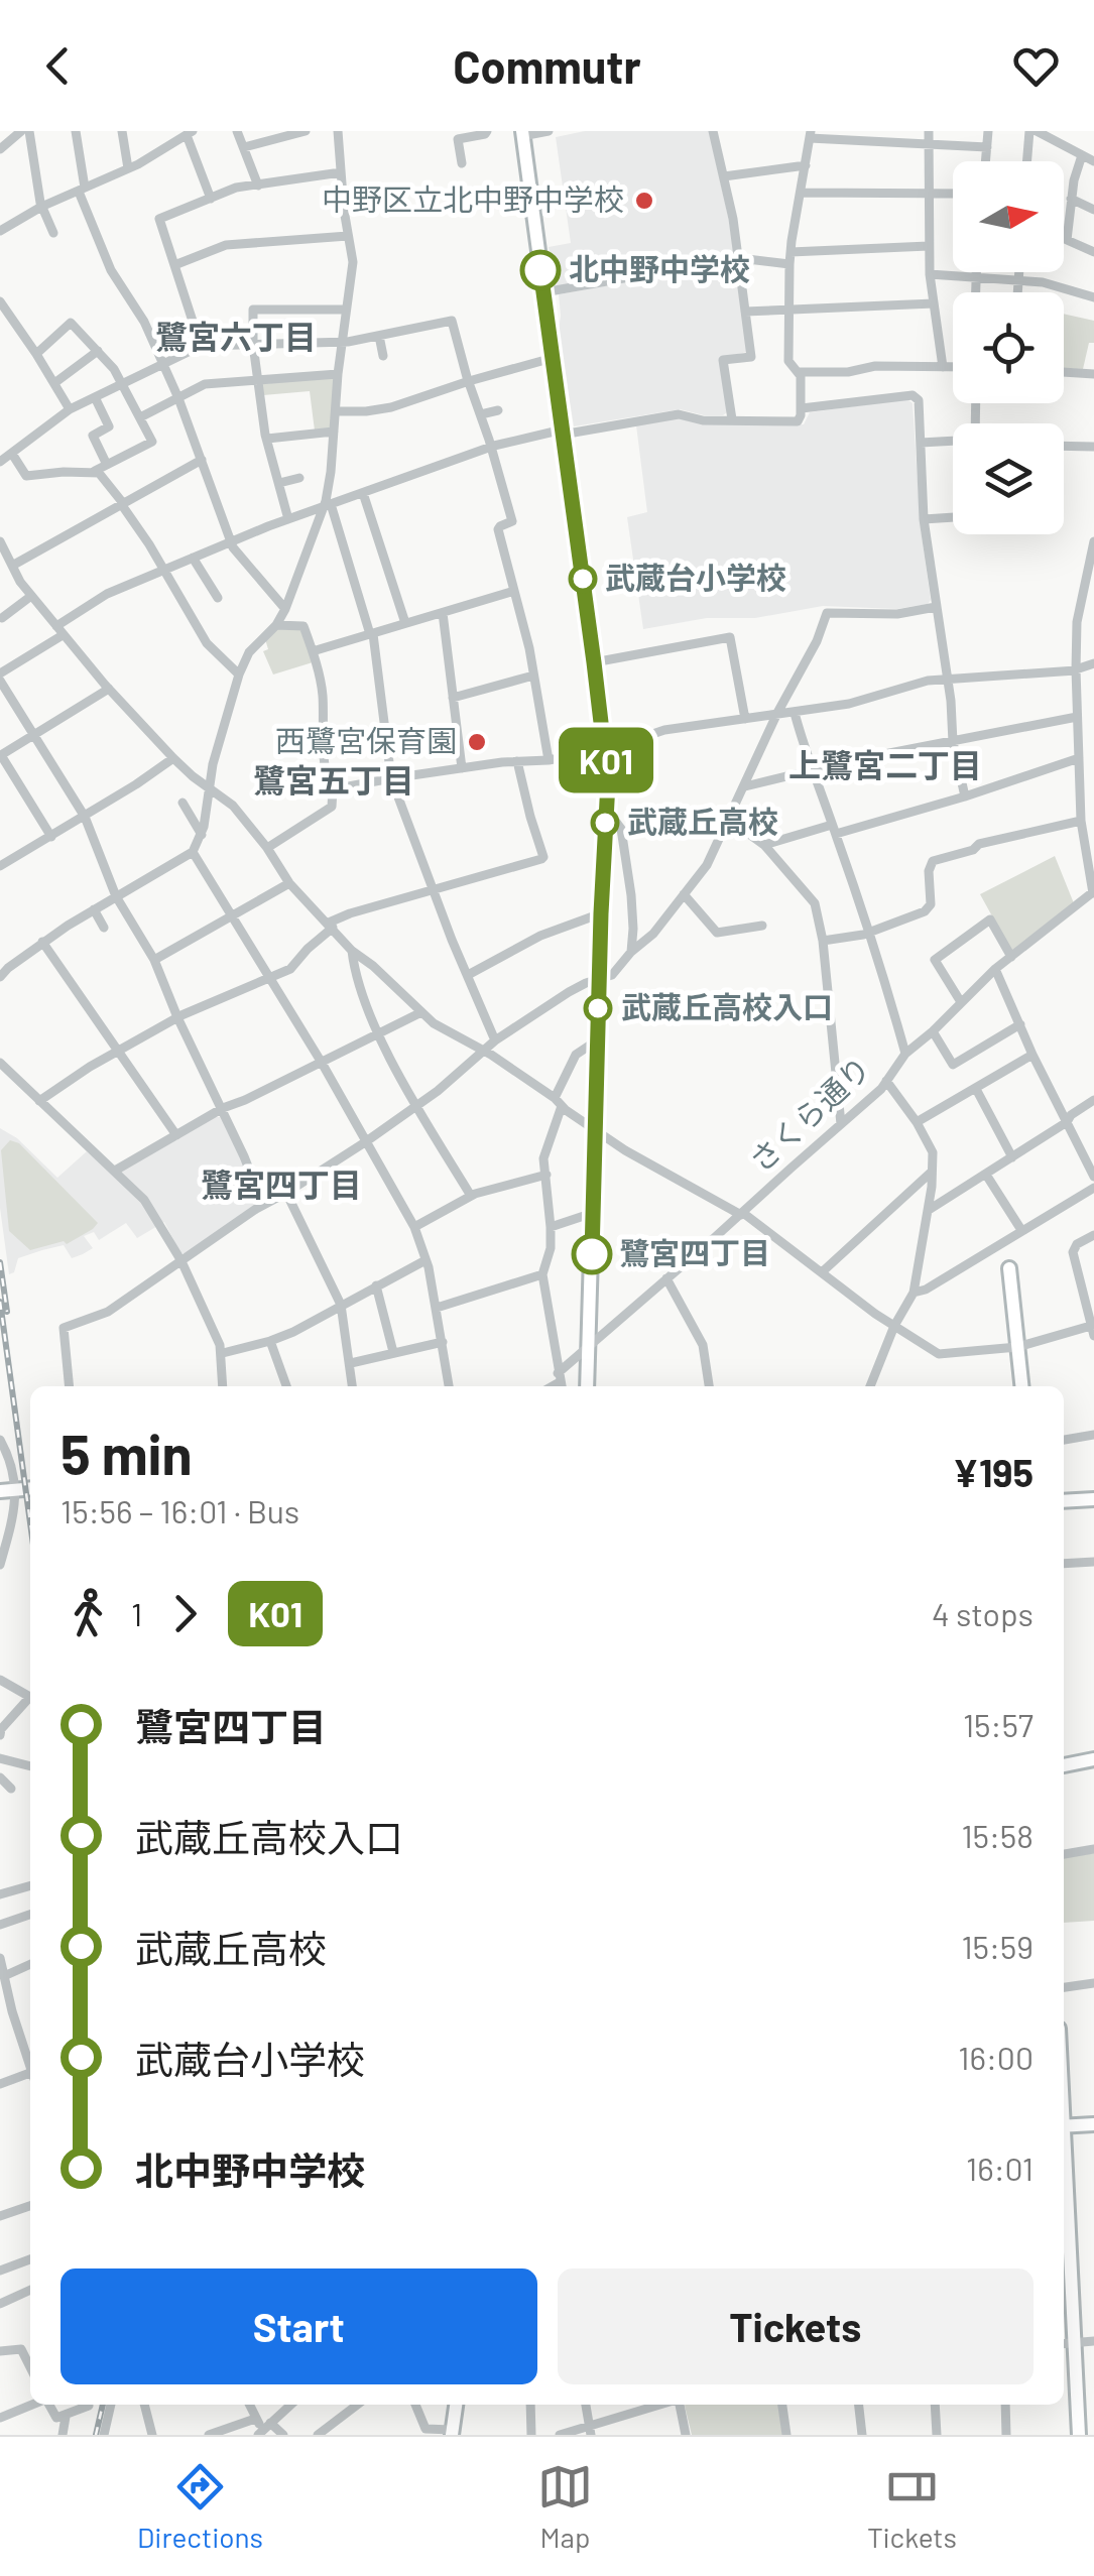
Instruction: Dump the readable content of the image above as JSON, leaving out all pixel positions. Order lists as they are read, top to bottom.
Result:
{
  "streets": {
    "street": ["さくら通り"]
  },
  "districts": [
    "鷺宮六丁目",
    "上鷺宮二丁目",
    "鷺宮五丁目",
    "鷺宮四丁目"
  ],
  "places": [
    "中野区立北中野中学校",
    "北中野中学校",
    "武蔵台小学校",
    "西鷺宮保育園",
    "武蔵丘高校",
    "武蔵丘高校入口",
    "鷺宮四丁目"
  ],
  "lines": ["bus line K01"],
  "north": "right",
  "page": {
    "header": "Commutr",
    "on_map": "K01",
    "heading": ["5 min", "15:56 – 16:01 · Bus", "¥195"],
    "legs": ["1", "K01", "4 stops"],
    "list": [
      {
        "name": "鷺宮四丁目",
        "value": "15:57"
      },
      {
        "name": "武蔵丘高校入口",
        "value": "15:58"
      },
      {
        "name": "武蔵丘高校",
        "value": "15:59"
      },
      {
        "name": "武蔵台小学校",
        "value": "16:00"
      },
      {
        "name": "北中野中学校",
        "value": "16:01"
      }
    ],
    "buttons": ["Start", "Tickets"],
    "tabs": ["Directions", "Map", "Tickets"]
  }
}
